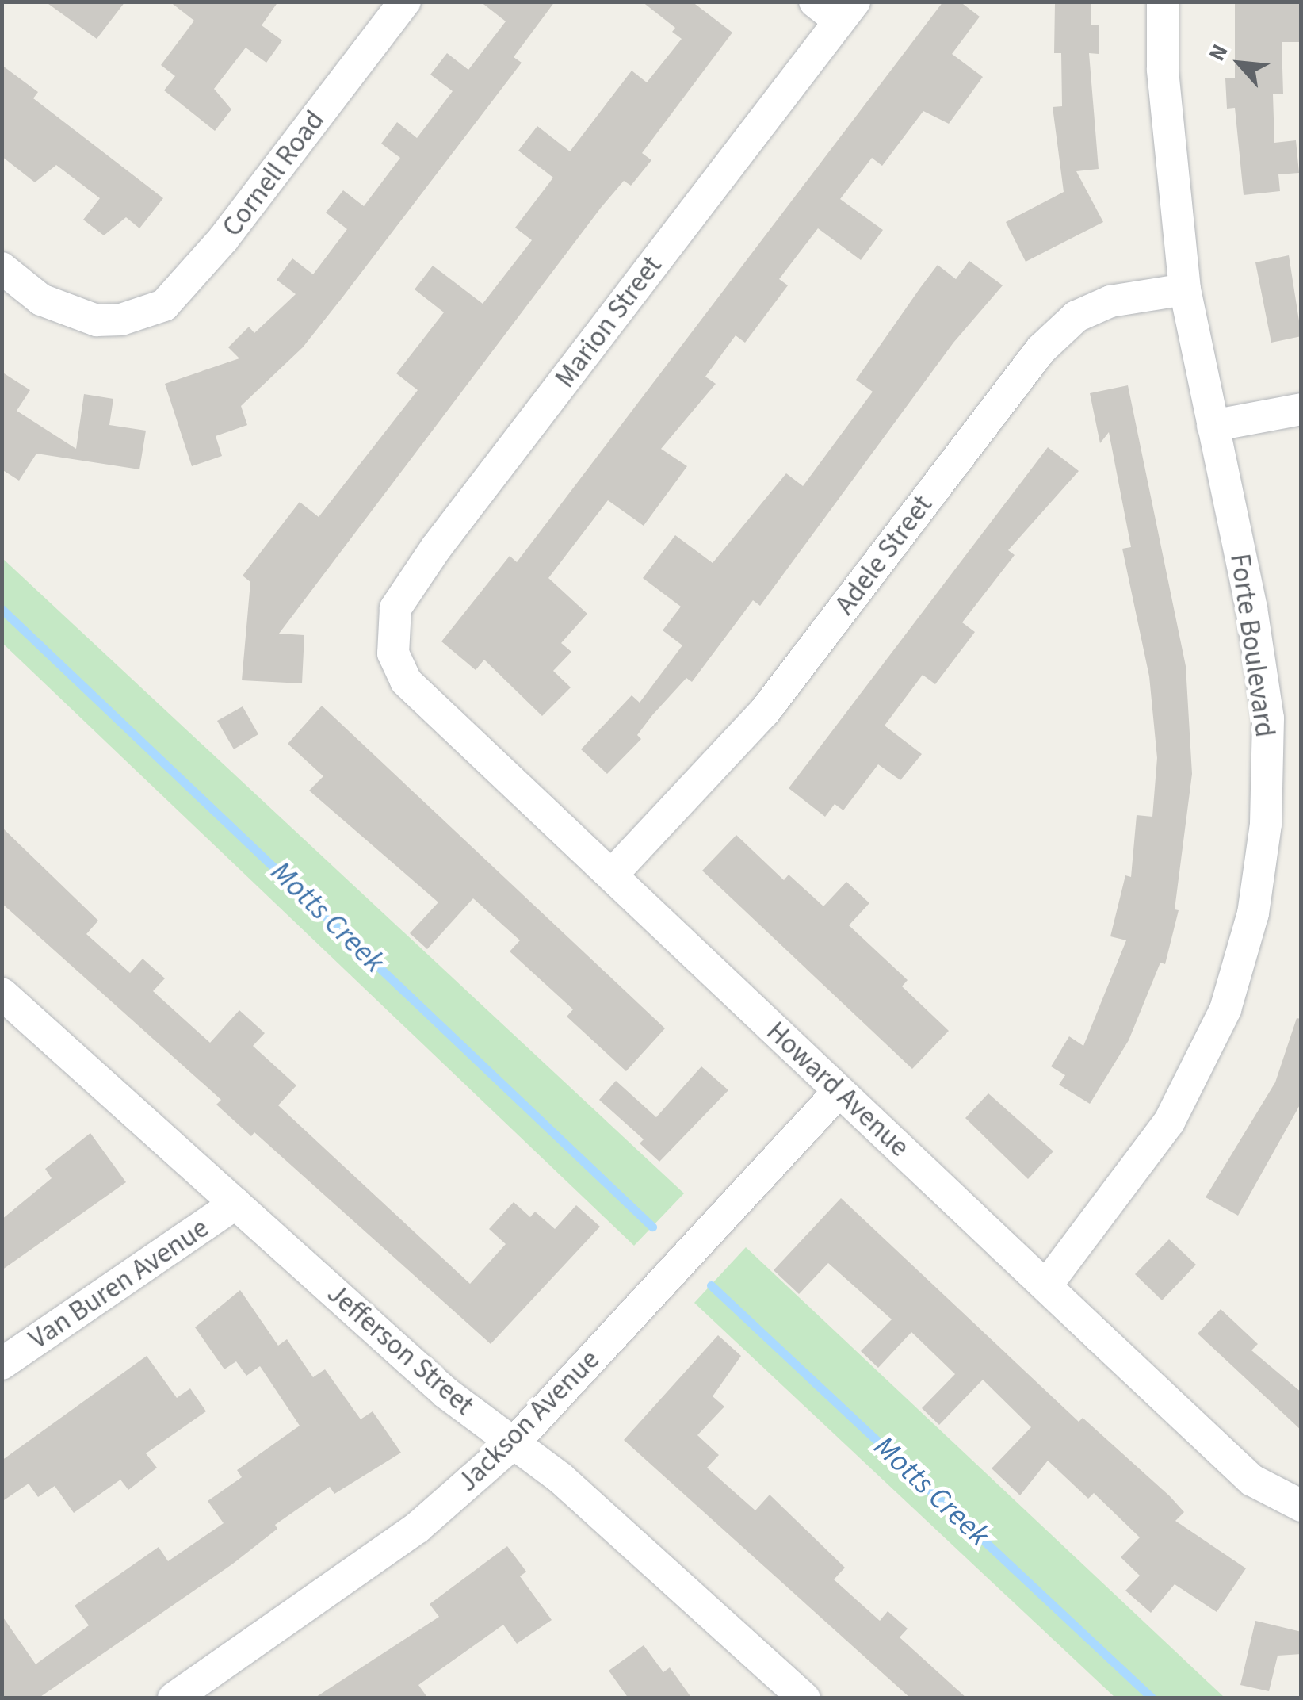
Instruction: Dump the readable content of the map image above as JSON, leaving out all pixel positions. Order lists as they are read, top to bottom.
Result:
{
  "streets": {
    "street": [
      "Cornell Road",
      "Marion Street",
      "Adele Street",
      "Forte Boulevard",
      "Howard Avenue",
      "Van Buren Avenue",
      "Jefferson Street",
      "Jackson Avenue"
    ]
  },
  "crossings": [
    ["Marion Street", "Howard Avenue"],
    ["Adele Street", "Forte Boulevard"],
    ["Adele Street", "Howard Avenue"],
    ["Forte Boulevard", "Howard Avenue"],
    ["Howard Avenue", "Jackson Avenue"],
    ["Van Buren Avenue", "Jefferson Street"],
    ["Jefferson Street", "Jackson Avenue"]
  ],
  "water": ["Motts Creek"],
  "north": "top left"
}
